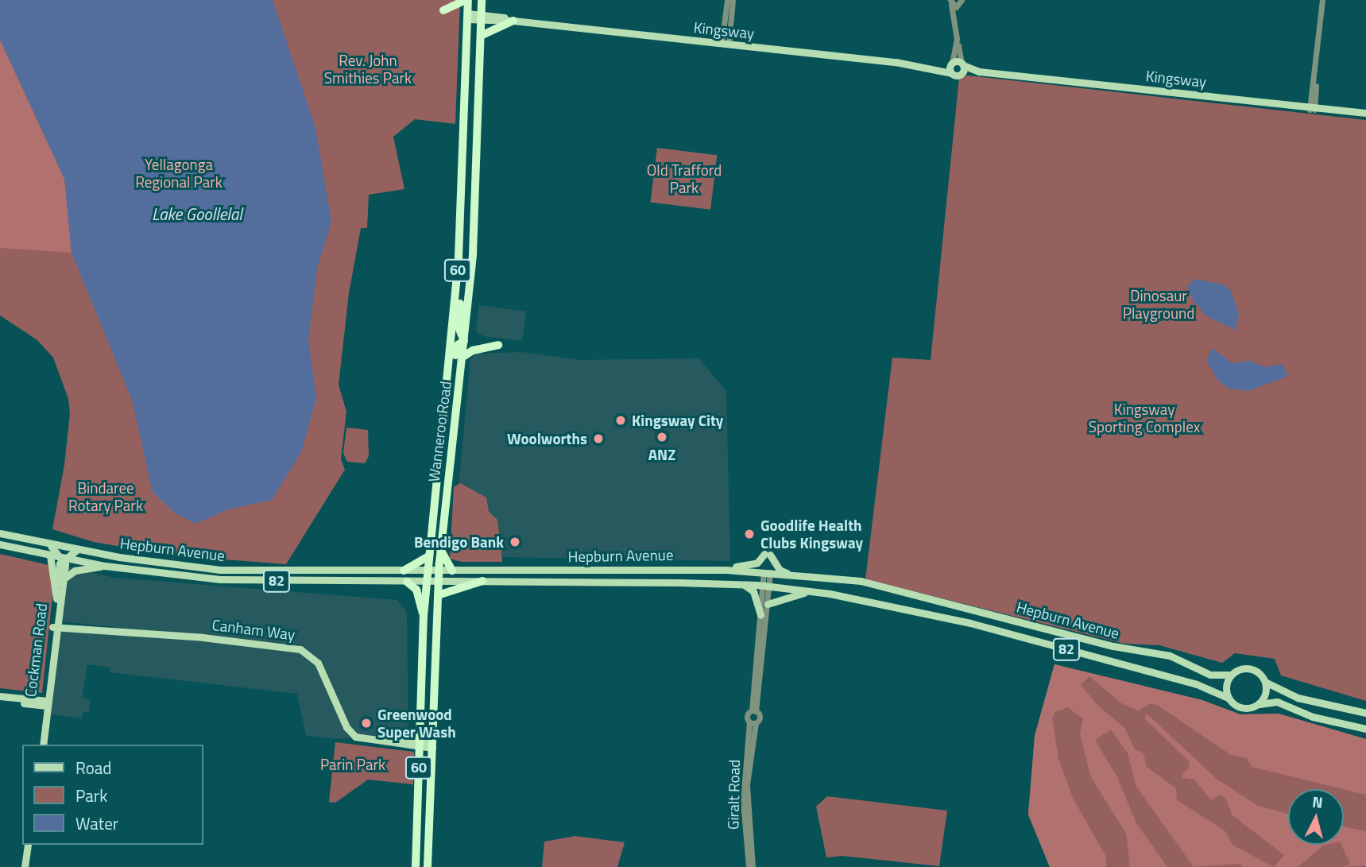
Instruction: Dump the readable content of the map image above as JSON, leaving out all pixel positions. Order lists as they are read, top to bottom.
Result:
{
  "streets": {
    "highway": ["60", "Wanneroo Road"],
    "main road": [
      "Kingsway",
      "Hepburn Avenue",
      "82",
      "Canham Way",
      "Cockman Road"
    ],
    "street": ["Giralt Road"]
  },
  "crossings": [
    ["Kingsway", "Wanneroo Road"],
    ["Wanneroo Road", "Hepburn Avenue"],
    ["Wanneroo Road", "Canham Way"],
    ["Hepburn Avenue", "82"],
    ["Hepburn Avenue", "Cockman Road"],
    ["Canham Way", "Cockman Road"]
  ],
  "water": ["Lake Goollelal"],
  "parks": [
    "Rev. John Smithies Park",
    "Yellagonga Regional Park",
    "Old Trafford Park",
    "Dinosaur Playground",
    "Kingsway Sporting Complex",
    "Bindaree Rotary Park",
    "Parin Park"
  ],
  "places": [
    "Kingsway City",
    "ANZ",
    "Woolworths",
    "Goodlife Health Clubs Kingsway",
    "Bendigo Bank",
    "Greenwood Super Wash"
  ],
  "legend": ["Road", "Park", "Water"],
  "north": "top"
}
